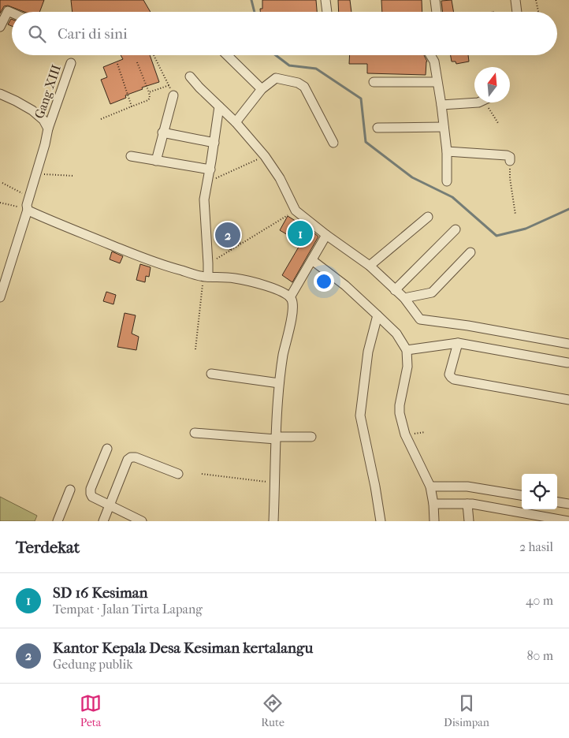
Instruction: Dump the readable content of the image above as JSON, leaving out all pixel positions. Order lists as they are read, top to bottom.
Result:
{
  "streets": {
    "street": ["Gang XIII"]
  },
  "north": "top",
  "page": {
    "search": "Cari di sini",
    "pins": ["1", "2"],
    "heading": ["Terdekat", "2 hasil"],
    "list": [
      {
        "mark": "1",
        "name": "SD 16 Kesiman",
        "note": "Tempat · Jalan Tirta Lapang",
        "value": "40 m"
      },
      {
        "mark": "2",
        "name": "Kantor Kepala Desa Kesiman kertalangu",
        "note": "Gedung publik",
        "value": "80 m"
      }
    ],
    "nav": ["Peta", "Rute", "Disimpan"]
  }
}
